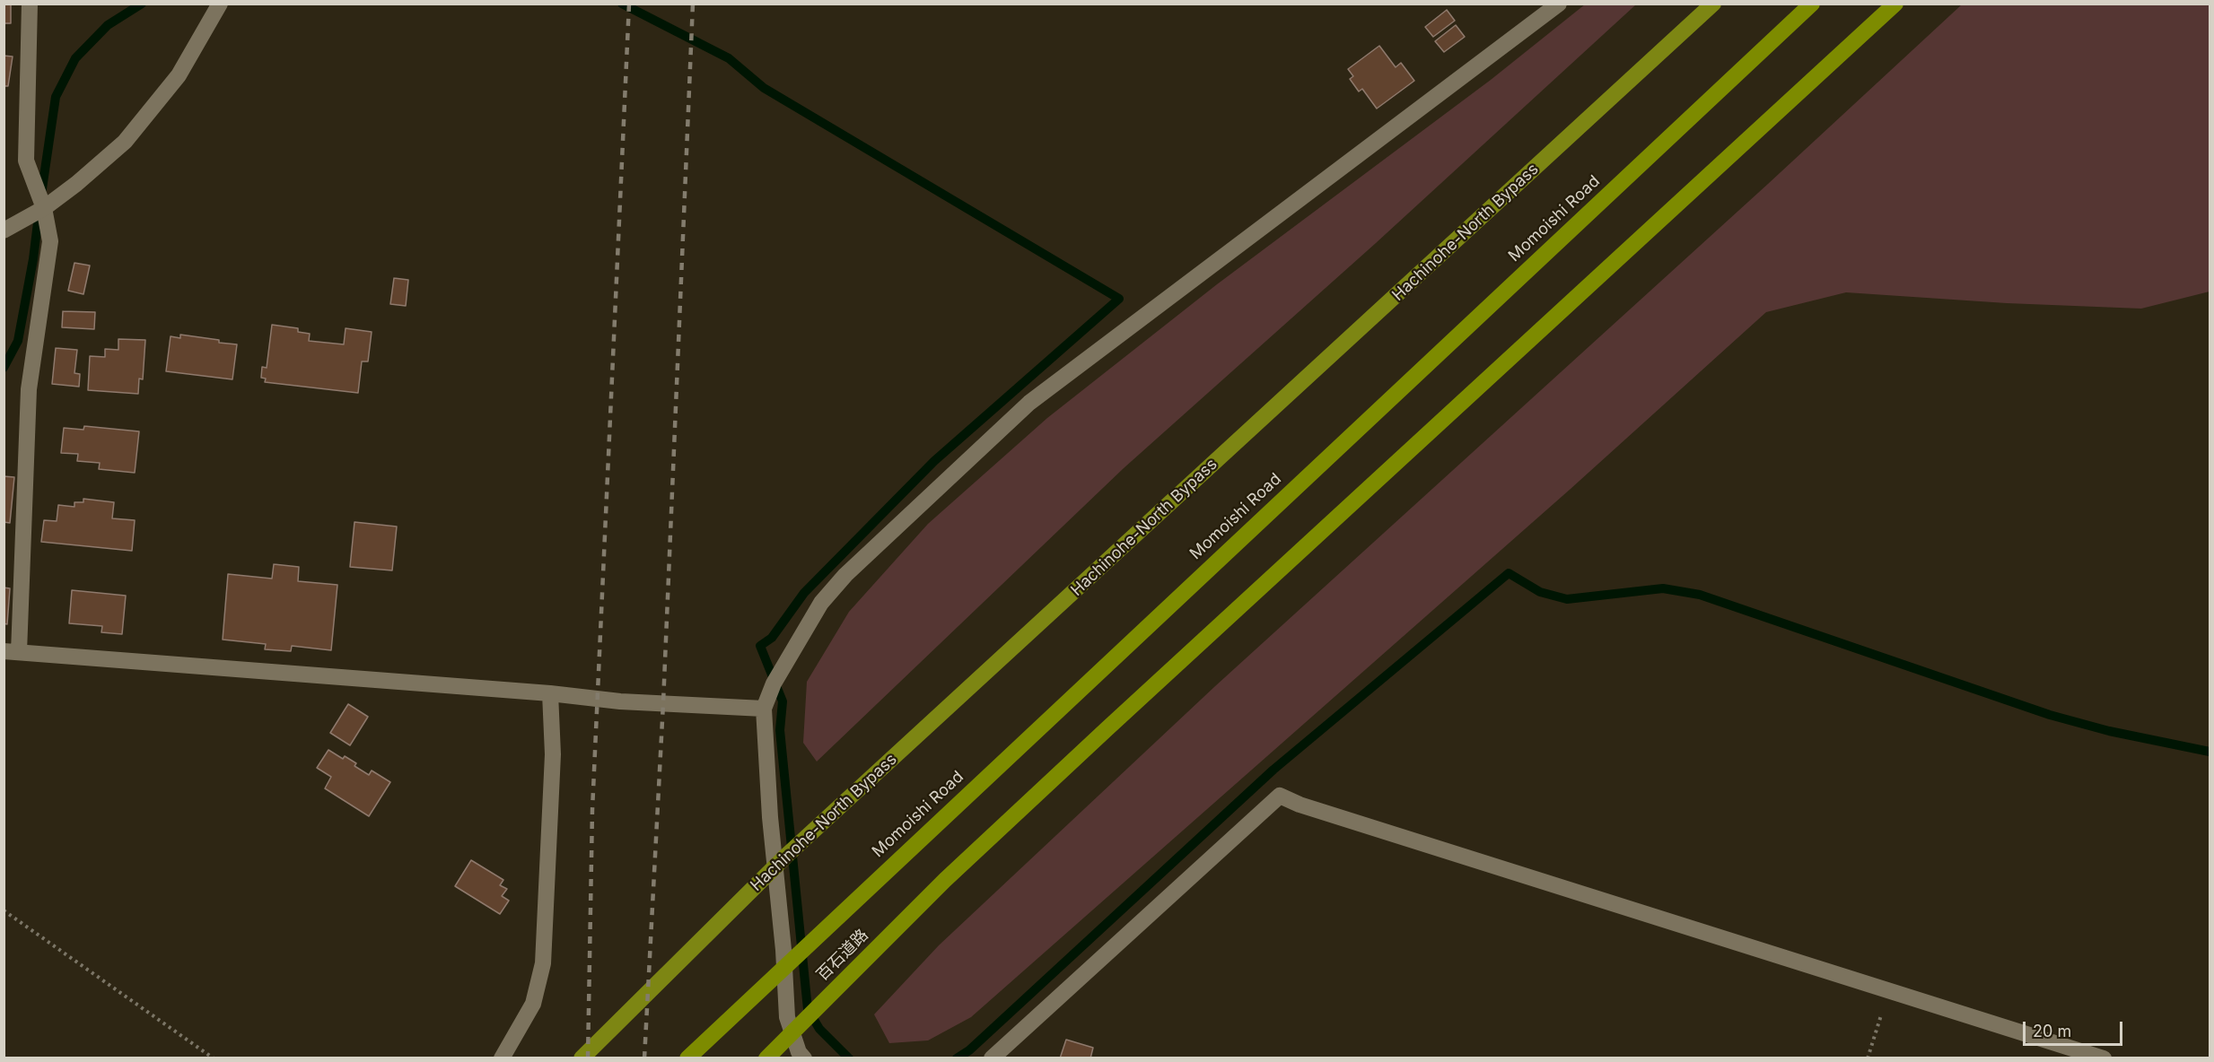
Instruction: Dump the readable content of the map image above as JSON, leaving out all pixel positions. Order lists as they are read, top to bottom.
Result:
{
  "streets": {
    "highway": ["Momoishi Road", "Hachinohe-North Bypass", "百石道路"]
  },
  "scale_bar": "20 m"
}
